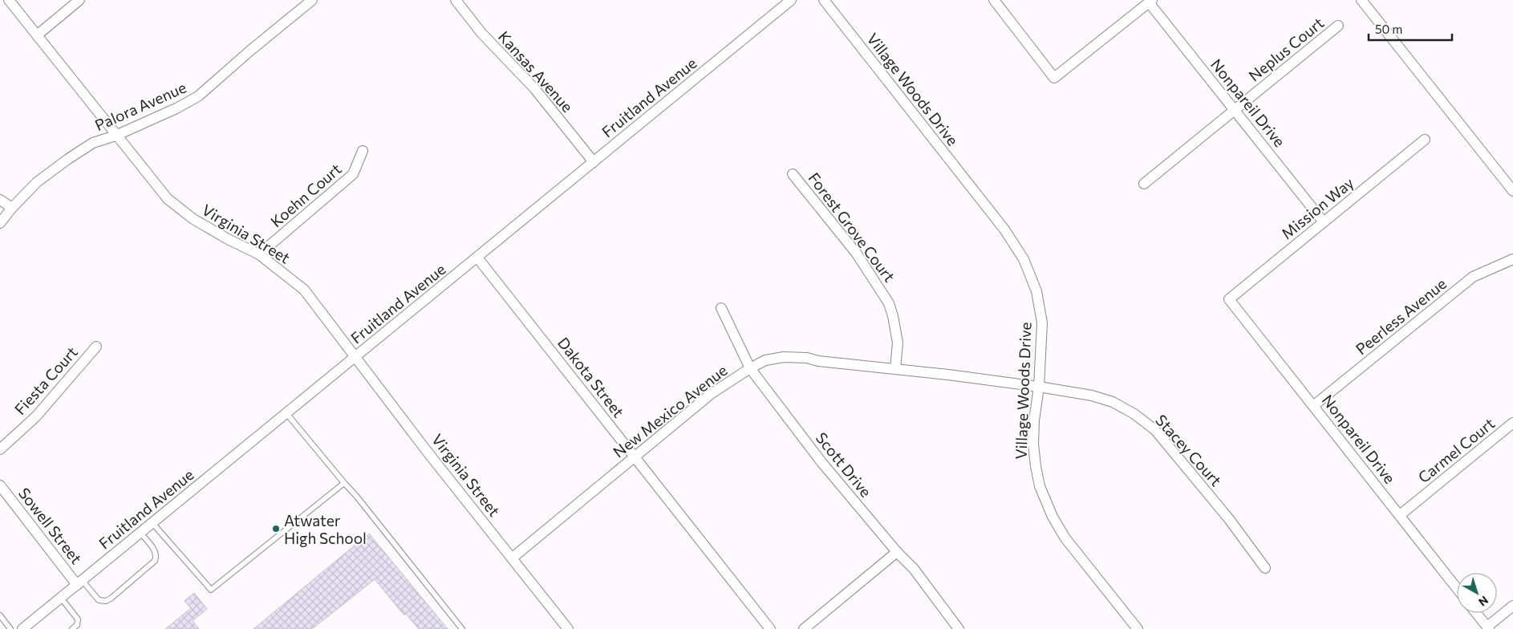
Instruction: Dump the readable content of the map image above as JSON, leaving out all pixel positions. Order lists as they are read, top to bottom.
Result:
{
  "streets": {
    "street": [
      "Neplus Court",
      "Kansas Avenue",
      "Village Woods Drive",
      "Fruitland Avenue",
      "Nonpareil Drive",
      "Palora Avenue",
      "Koehn Court",
      "Mission Way",
      "Forest Grove Court",
      "Virginia Street",
      "Peerless Avenue",
      "Dakota Street",
      "Fiesta Court",
      "New Mexico Avenue",
      "Stacey Court",
      "Carmel Court",
      "Scott Drive",
      "Sowell Street"
    ]
  },
  "crossings": [
    ["Neplus Court", "Nonpareil Drive"],
    ["Kansas Avenue", "Fruitland Avenue"],
    ["Village Woods Drive", "New Mexico Avenue"],
    ["Village Woods Drive", "Stacey Court"],
    ["Fruitland Avenue", "Virginia Street"],
    ["Fruitland Avenue", "Dakota Street"],
    ["Fruitland Avenue", "Sowell Street"],
    ["Nonpareil Drive", "Mission Way"],
    ["Nonpareil Drive", "Peerless Avenue"],
    ["Nonpareil Drive", "Carmel Court"],
    ["Palora Avenue", "Virginia Street"],
    ["Koehn Court", "Virginia Street"],
    ["Forest Grove Court", "New Mexico Avenue"],
    ["Virginia Street", "New Mexico Avenue"],
    ["Dakota Street", "New Mexico Avenue"],
    ["New Mexico Avenue", "Stacey Court"],
    ["New Mexico Avenue", "Scott Drive"]
  ],
  "places": ["Atwater High School"],
  "scale_bar": "50 m",
  "north": "bottom right"
}
